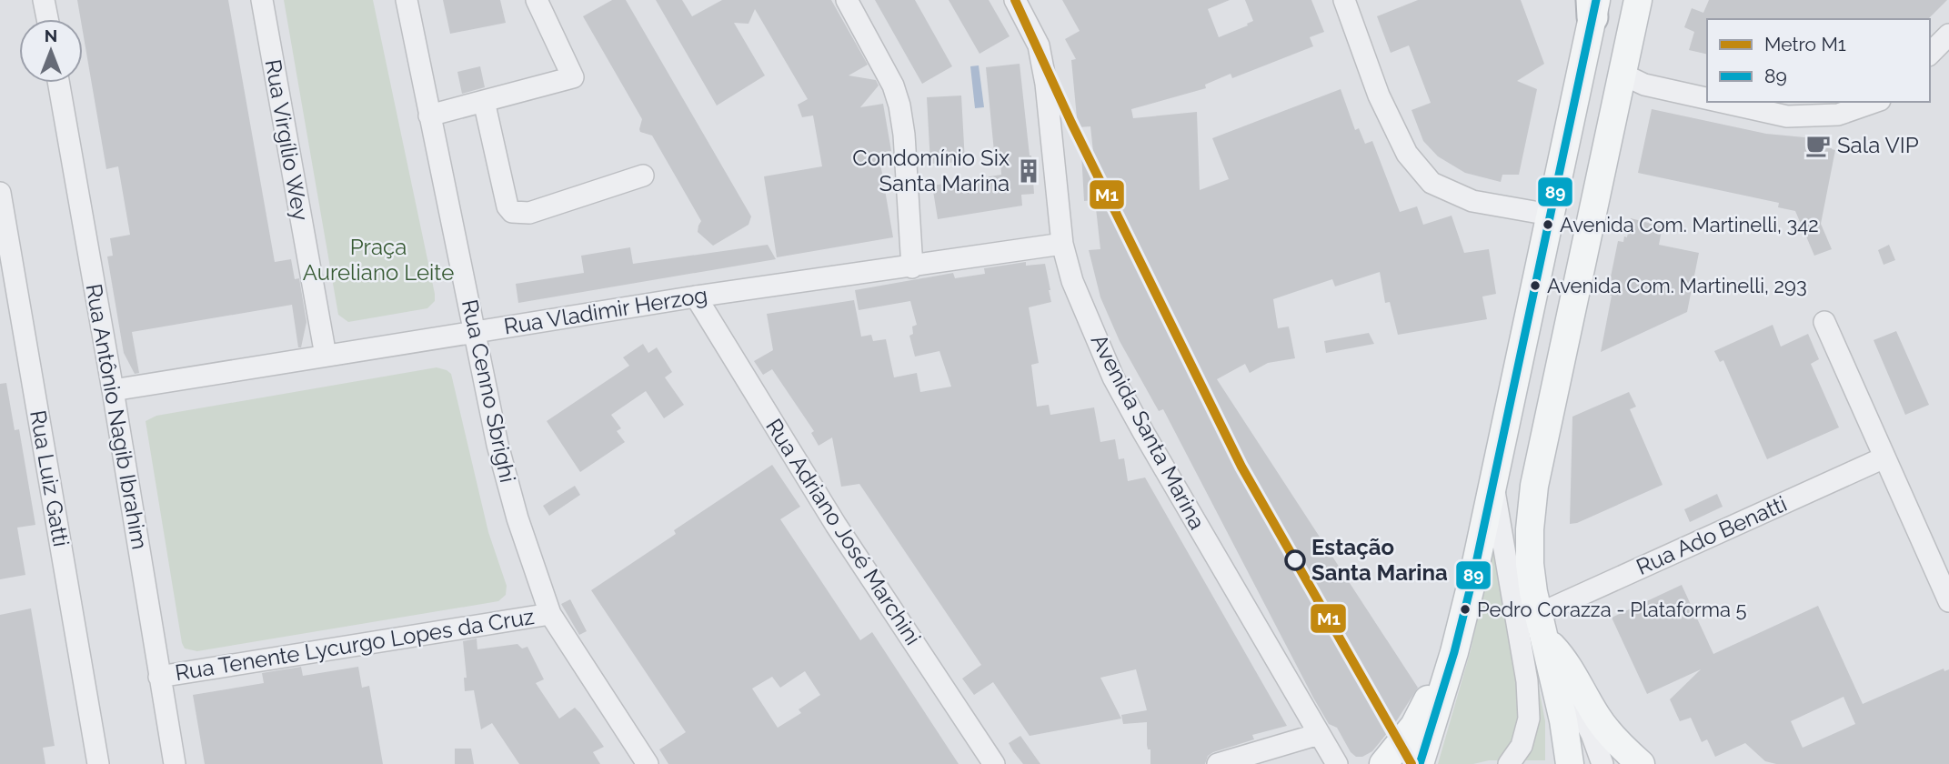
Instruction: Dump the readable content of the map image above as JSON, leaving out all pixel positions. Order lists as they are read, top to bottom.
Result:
{
  "streets": {
    "street": [
      "Rua Virgílio Wey",
      "Rua Vladimir Herzog",
      "Rua Cenno Sbrighi",
      "Rua Antônio Nagib Ibrahim",
      "Avenida Santa Marina",
      "Rua Luiz Gatti",
      "Rua Adriano José Marchini",
      "Rua Ado Benatti",
      "Rua Tenente Lycurgo Lopes da Cruz"
    ]
  },
  "crossings": [
    ["Rua Virgílio Wey", "Rua Vladimir Herzog"],
    ["Rua Vladimir Herzog", "Rua Cenno Sbrighi"],
    ["Rua Vladimir Herzog", "Rua Antônio Nagib Ibrahim"],
    ["Rua Vladimir Herzog", "Avenida Santa Marina"],
    ["Rua Vladimir Herzog", "Rua Adriano José Marchini"],
    ["Rua Cenno Sbrighi", "Rua Tenente Lycurgo Lopes da Cruz"],
    ["Rua Antônio Nagib Ibrahim", "Rua Tenente Lycurgo Lopes da Cruz"]
  ],
  "parks": ["Praça Aureliano Leite"],
  "places": {
    "cafe": ["Sala VIP"],
    "building": ["Condomínio Six Santa Marina"],
    "other": [
      "Avenida Com. Martinelli, 342",
      "Avenida Com. Martinelli, 293",
      "Estação Santa Marina",
      "Pedro Corazza - Plataforma 5"
    ]
  },
  "lines": ["metro line M1", "transit line 89"],
  "legend": ["Metro M1", "89"],
  "north": "top"
}
